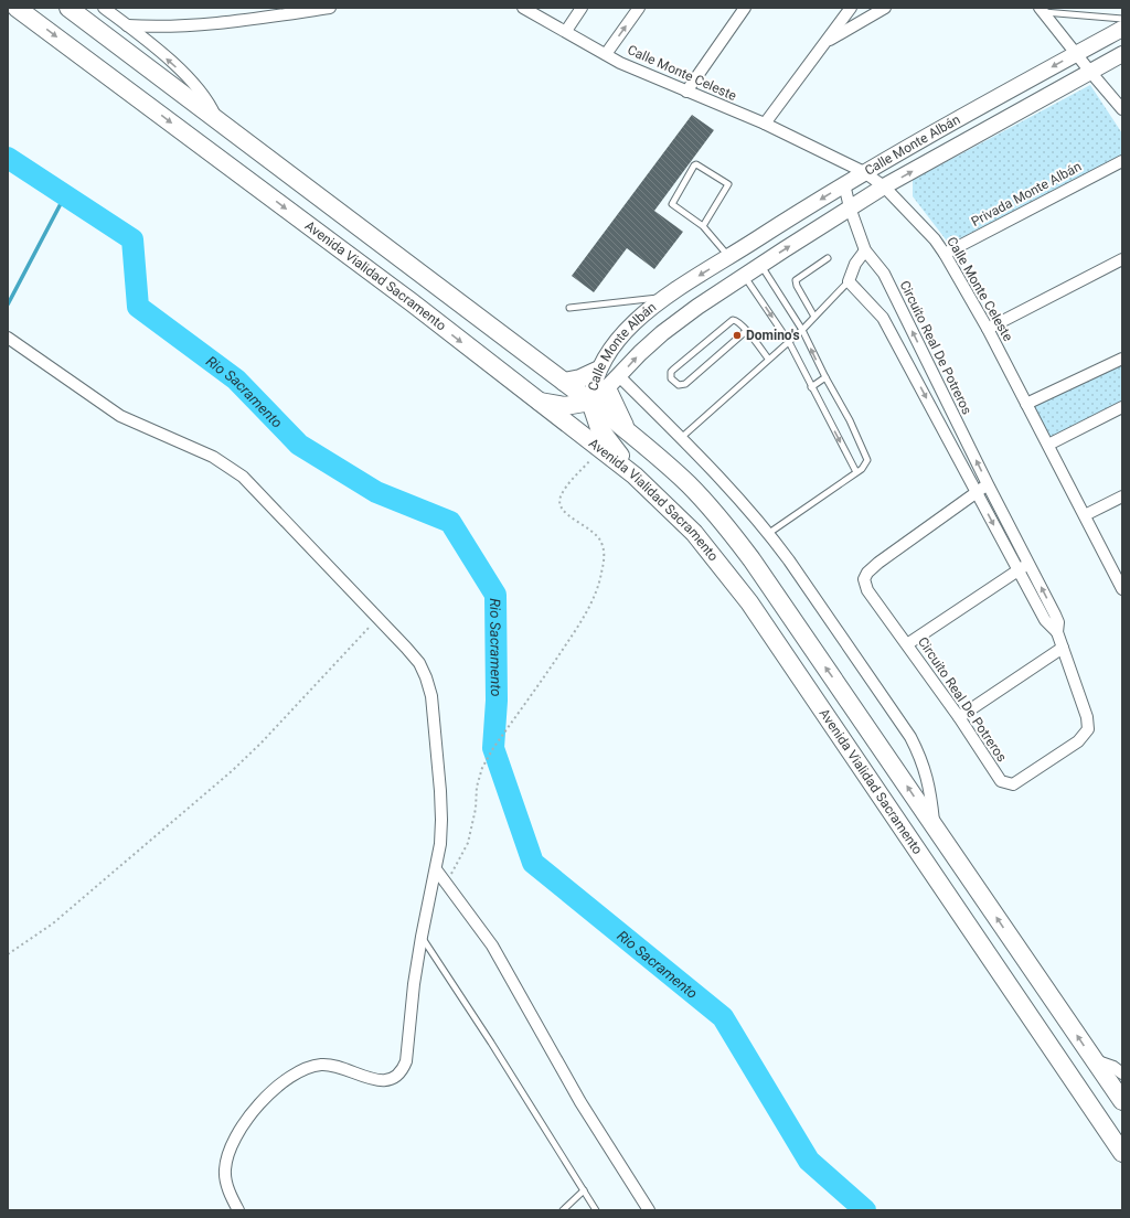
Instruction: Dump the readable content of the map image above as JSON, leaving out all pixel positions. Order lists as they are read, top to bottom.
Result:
{
  "streets": {
    "highway": ["Avenida Vialidad Sacramento"],
    "main road": ["Calle Monte Albán"],
    "street": ["Calle Monte Celeste", "Privada Monte Albán", "Circuito Real De Potreros"]
  },
  "crossings": [
    ["Calle Monte Celeste", "Calle Monte Albán"],
    ["Calle Monte Celeste", "Privada Monte Albán"],
    ["Calle Monte Albán", "Avenida Vialidad Sacramento"],
    ["Calle Monte Albán", "Circuito Real De Potreros"]
  ],
  "water": ["Rio Sacramento"],
  "places": ["Domino's"]
}
